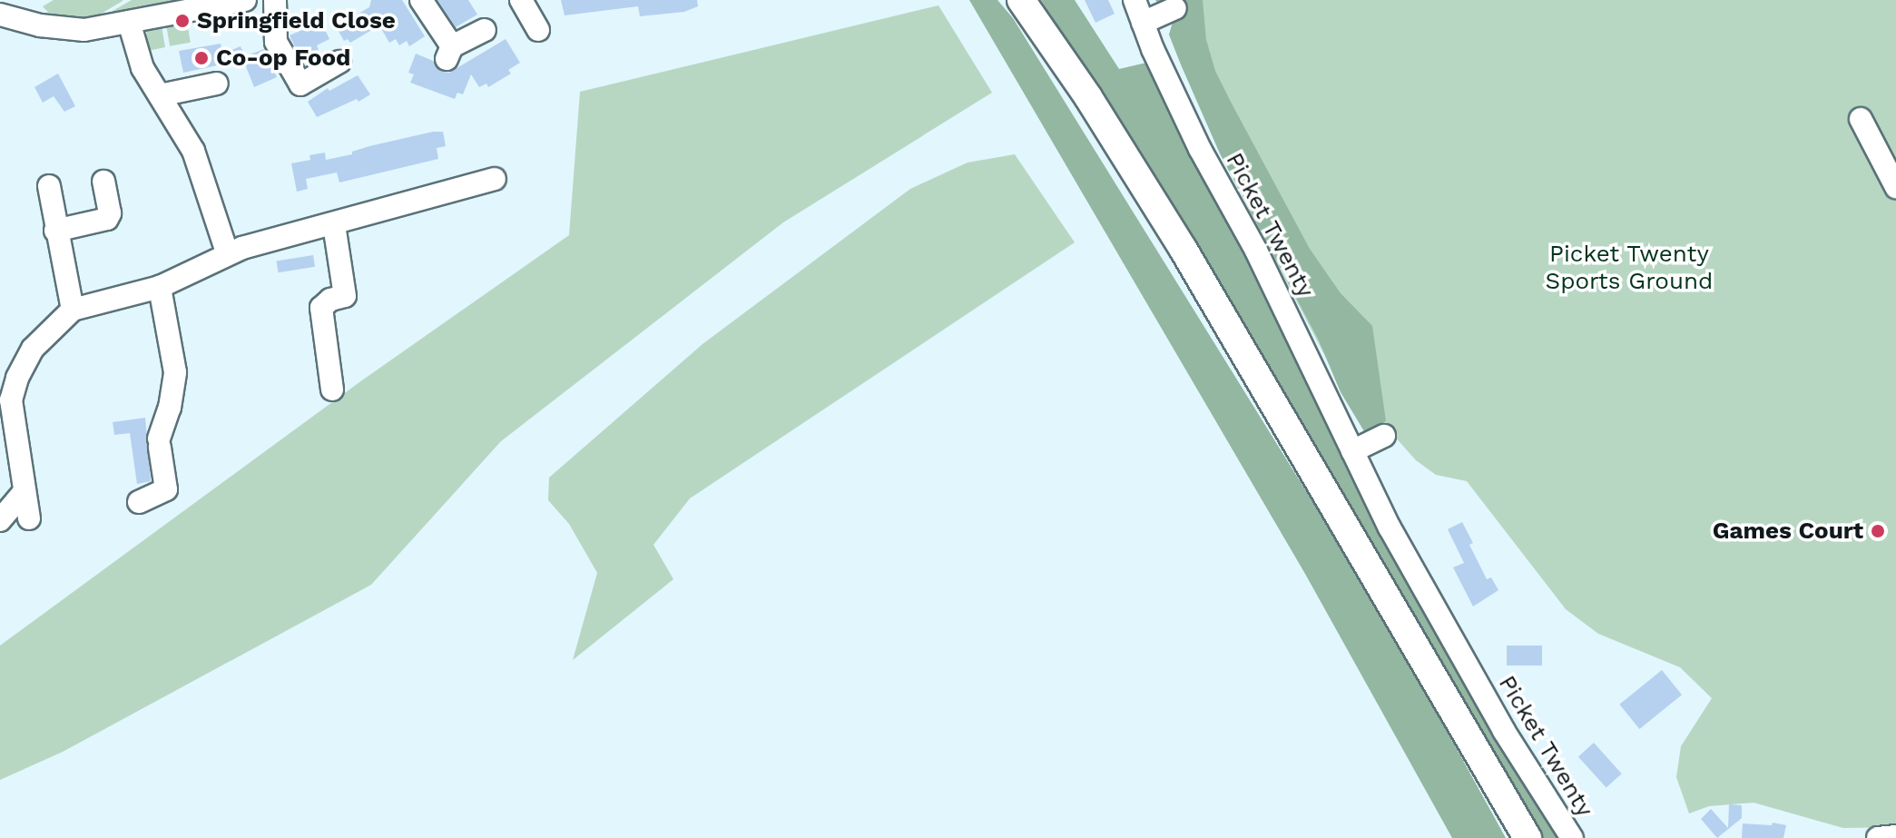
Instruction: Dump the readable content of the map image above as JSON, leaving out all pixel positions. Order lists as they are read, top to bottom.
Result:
{
  "streets": {
    "street": ["Picket Twenty"]
  },
  "parks": ["Picket Twenty Sports Ground"],
  "places": ["Springfield Close", "Co-op Food", "Games Court"]
}
